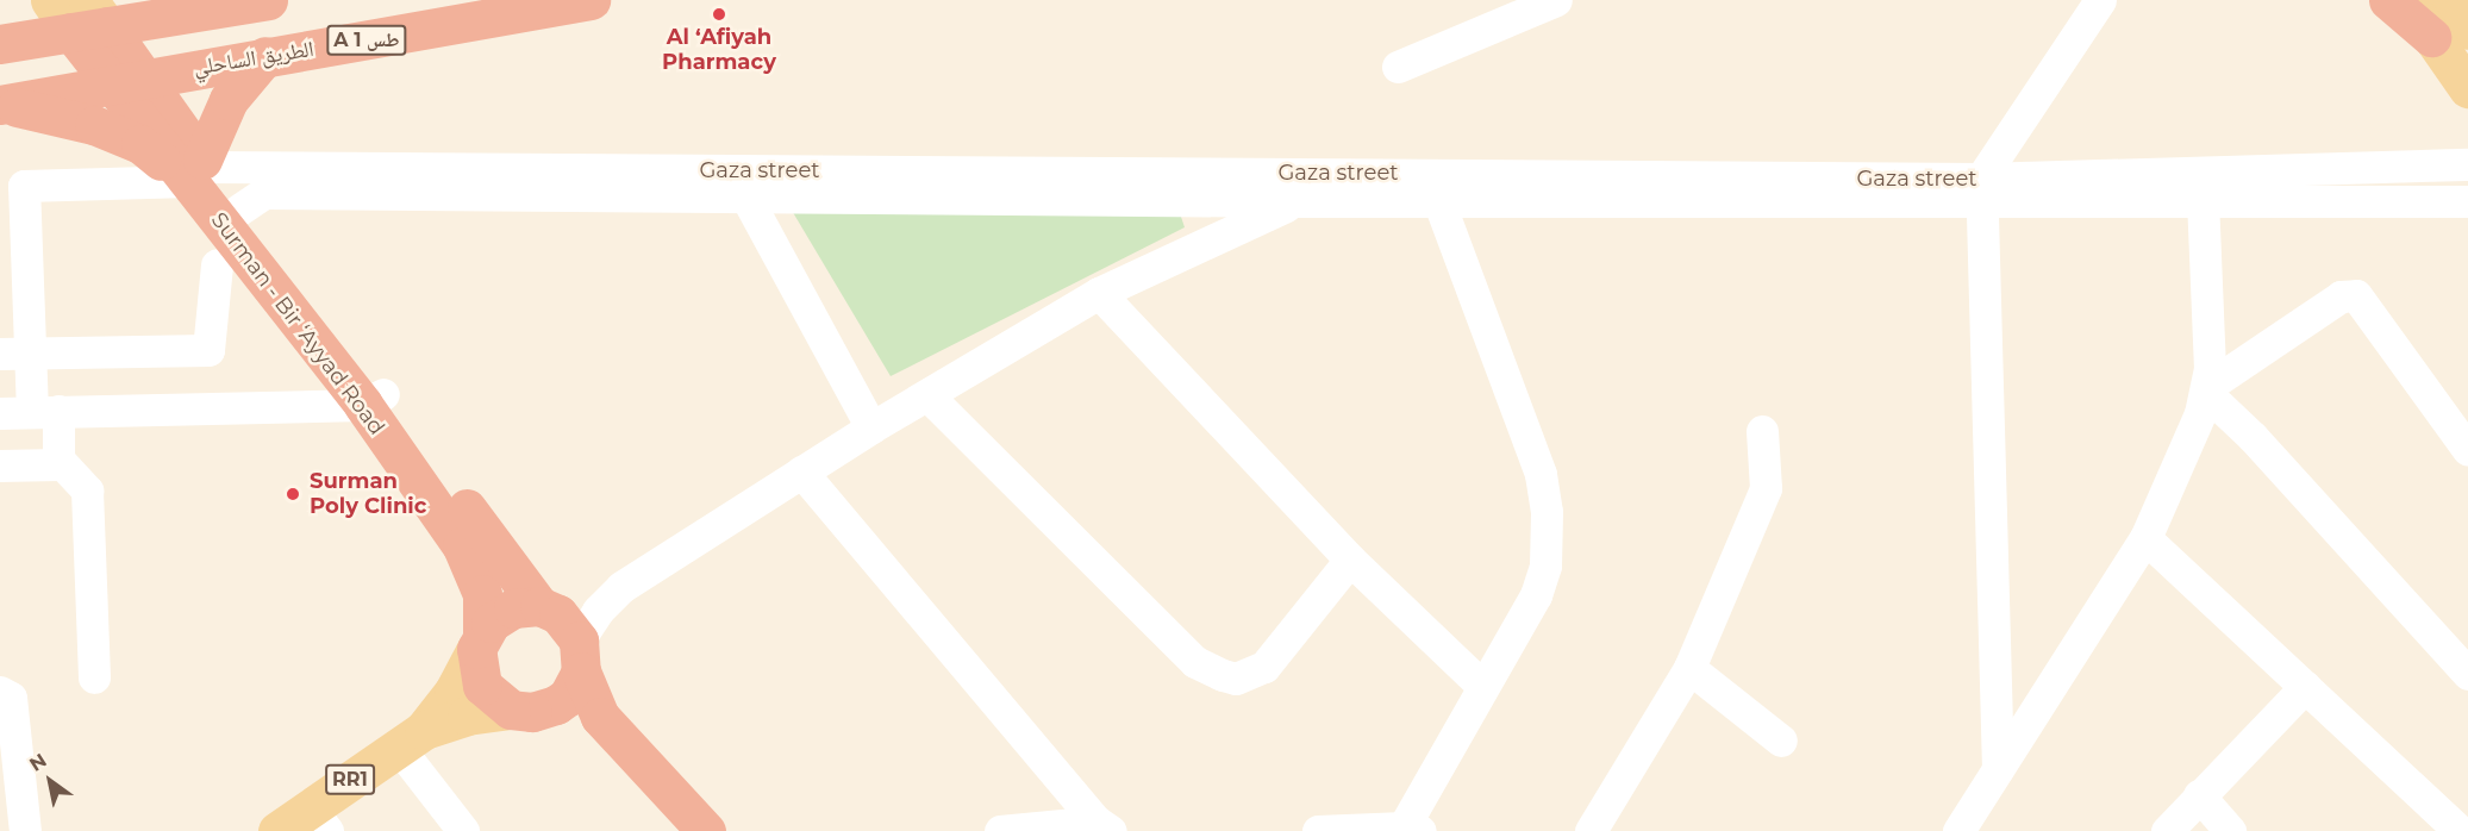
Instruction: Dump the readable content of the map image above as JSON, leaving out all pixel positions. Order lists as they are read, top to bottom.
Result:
{
  "streets": {
    "highway": ["A 1 طس", "الطريق الساحلي", "Surman - Bir ‘Ayyad Road"],
    "main road": ["RR1"],
    "street": ["Gaza street"]
  },
  "crossings": [
    ["الطريق الساحلي", "Surman - Bir ‘Ayyad Road"],
    ["Gaza street", "Surman - Bir ‘Ayyad Road"]
  ],
  "places": ["Al ‘Afiyah Pharmacy", "Surman Poly Clinic"],
  "north": "top left"
}
